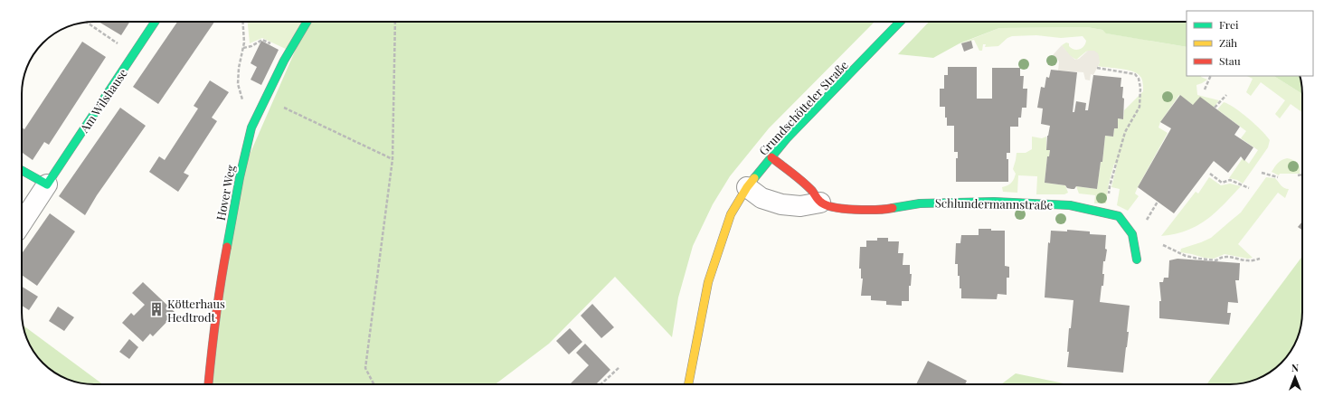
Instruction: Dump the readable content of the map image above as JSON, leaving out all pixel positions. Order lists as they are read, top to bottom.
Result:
{
  "streets": {
    "street": [
      "Am Wilshause",
      "Grundschötteler Straße",
      "Hover Weg",
      "Schlundermannstraße"
    ]
  },
  "crossings": [
    ["Grundschötteler Straße", "Schlundermannstraße"]
  ],
  "places": {
    "building": ["Kötterhaus Hedtrodt"]
  },
  "legend": ["Frei", "Zäh", "Stau"],
  "north": "top"
}
